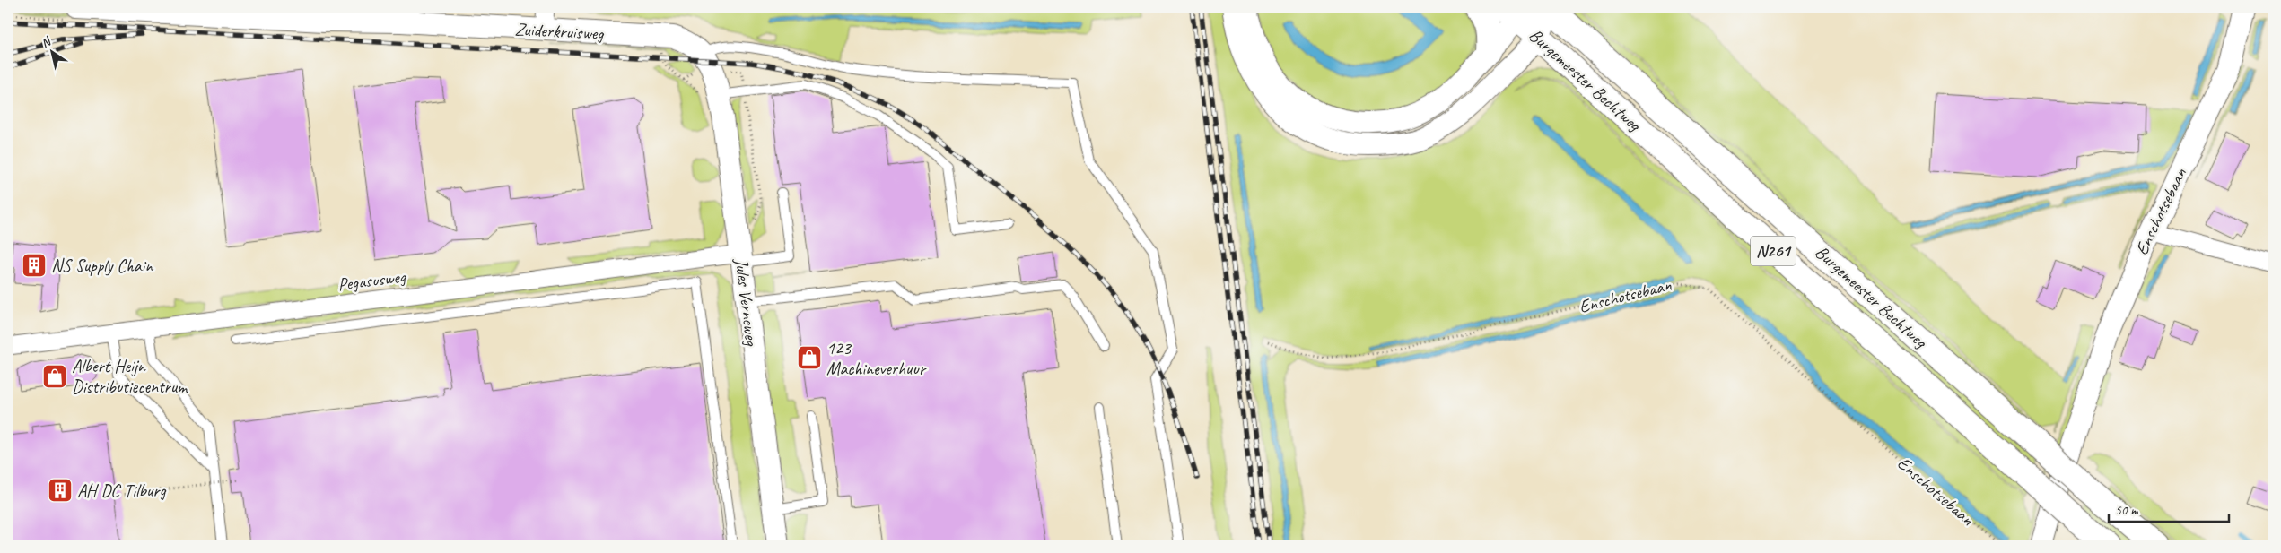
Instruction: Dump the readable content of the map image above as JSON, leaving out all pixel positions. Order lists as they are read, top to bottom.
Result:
{
  "streets": {
    "main road": ["Burgemeester Bechtweg", "N261"],
    "street": [
      "Zuiderkruisweg",
      "Enschotsebaan",
      "Pegasusweg",
      "Jules Verneweg"
    ]
  },
  "crossings": [
    ["Zuiderkruisweg", "Jules Verneweg"],
    ["Pegasusweg", "Jules Verneweg"]
  ],
  "places": {
    "building": ["NS Supply Chain", "AH DC Tilburg"],
    "shop": ["123 Machineverhuur", "Albert Heijn Distributiecentrum"]
  },
  "scale_bar": "50 m",
  "north": "top left"
}
